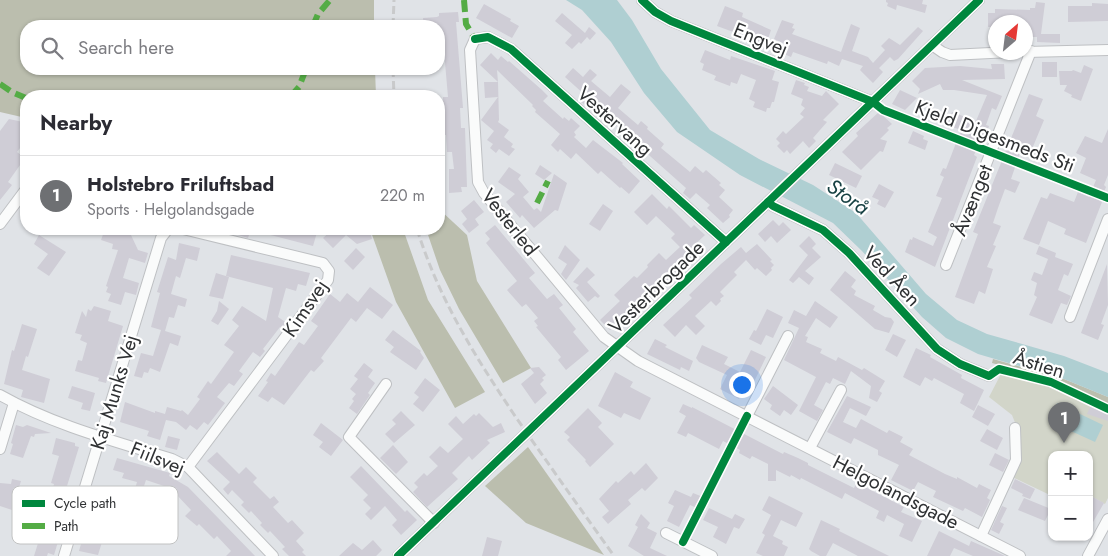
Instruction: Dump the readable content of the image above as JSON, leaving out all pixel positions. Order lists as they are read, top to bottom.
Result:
{
  "streets": {
    "street": [
      "Engvej",
      "Vestervang",
      "Åvænget",
      "Vesterled",
      "Ved Åen",
      "Vesterbrogade",
      "Kimsvej",
      "Kaj Munks Vej",
      "Fiilsvej",
      "Helgolandsgade"
    ],
    "cycle path": ["Kjeld Digesmeds Sti", "Åstien"]
  },
  "crossings": [
    ["Engvej", "Vesterbrogade"],
    ["Vestervang", "Vesterled"],
    ["Vestervang", "Vesterbrogade"],
    ["Vesterled", "Vesterbrogade"],
    ["Vesterled", "Helgolandsgade"],
    ["Ved Åen", "Vesterbrogade"],
    ["Vesterbrogade", "Helgolandsgade"],
    ["Kimsvej", "Fiilsvej"],
    ["Kaj Munks Vej", "Fiilsvej"]
  ],
  "water": ["Storå"],
  "legend": ["Cycle path", "Path"],
  "north": "top right",
  "page": {
    "search": "Search here",
    "heading": "Nearby",
    "list": [
      {
        "mark": "1",
        "name": "Holstebro Friluftsbad",
        "note": "Sports · Helgolandsgade",
        "value": "220 m"
      }
    ],
    "pins": "1",
    "map_buttons": ["+", "−"]
  }
}
